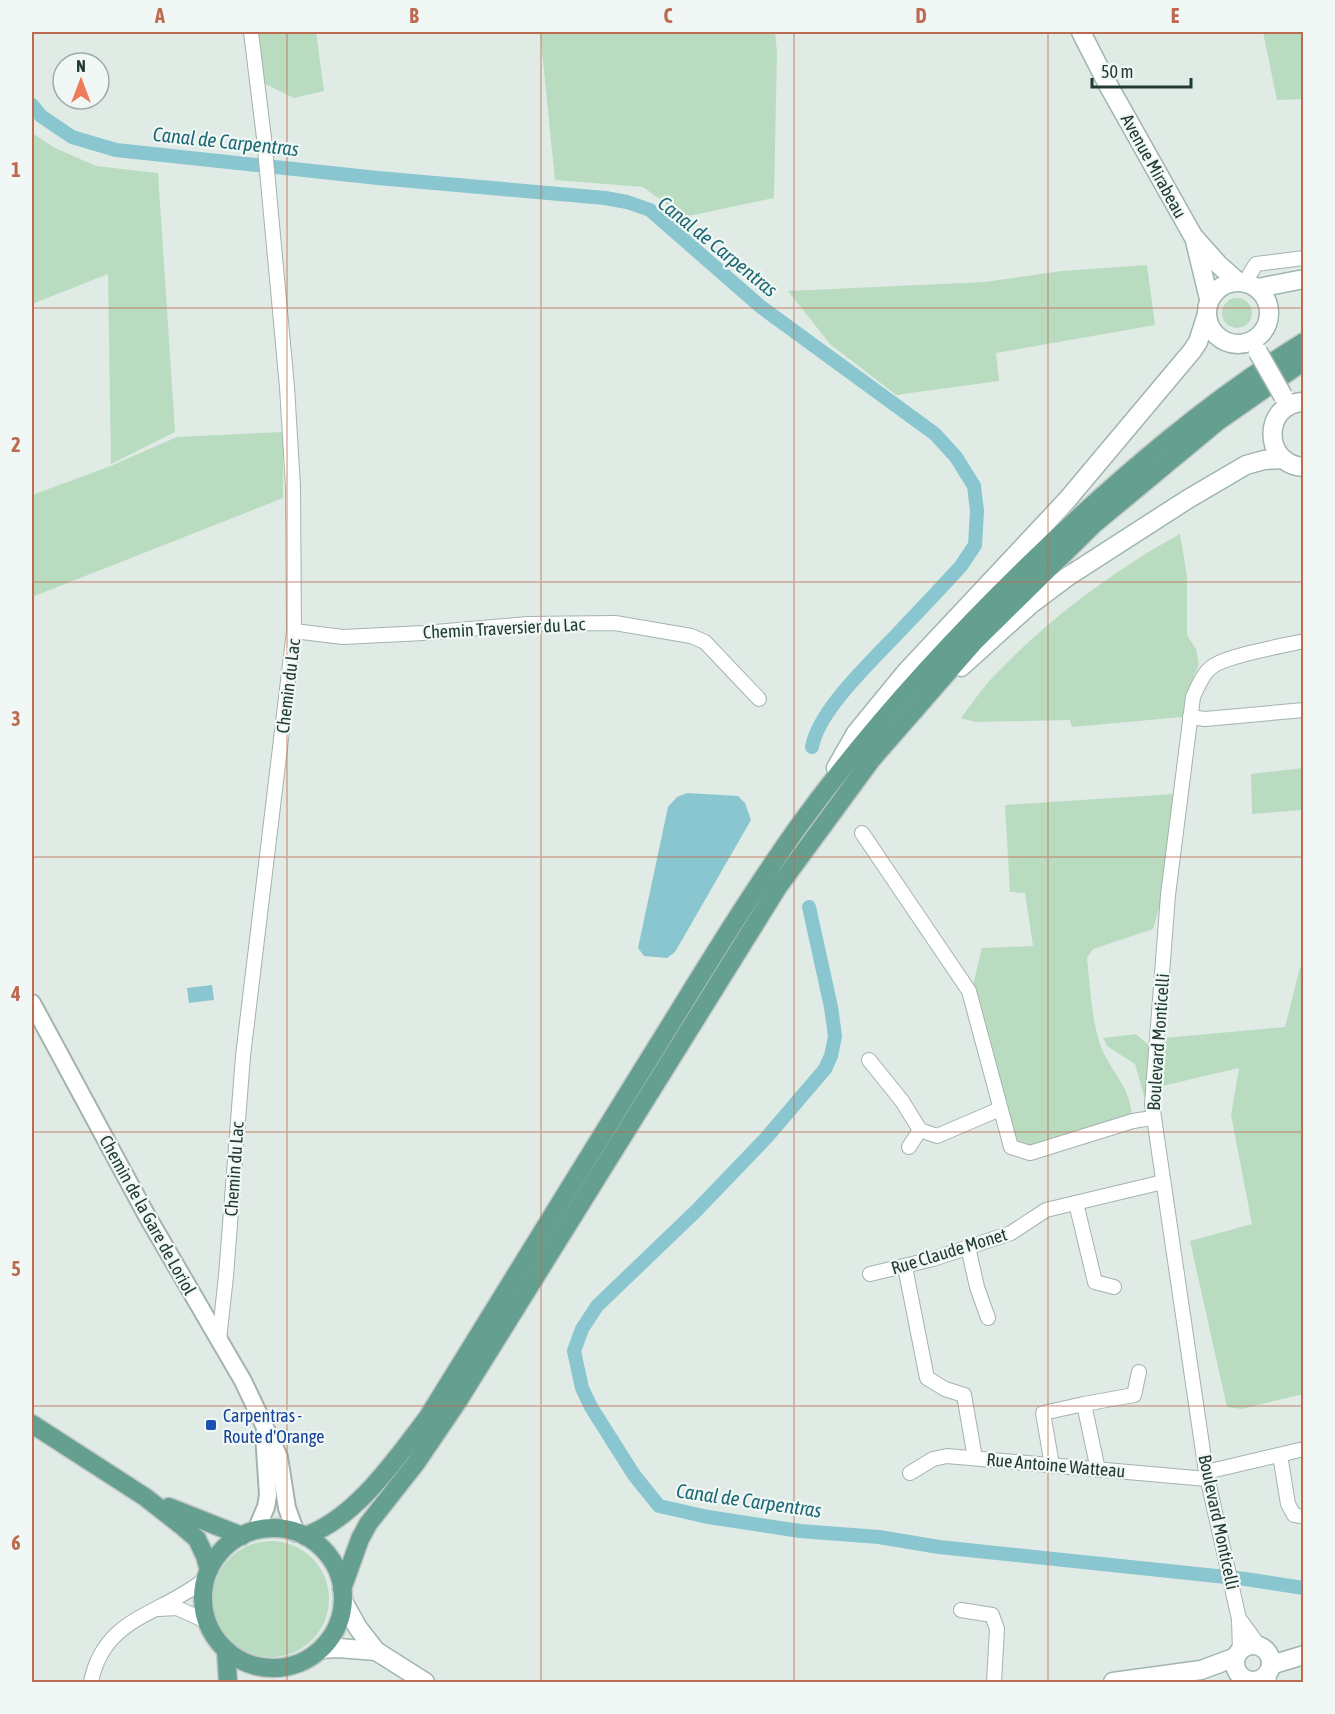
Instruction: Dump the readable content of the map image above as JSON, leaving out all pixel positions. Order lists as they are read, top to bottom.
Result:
{
  "streets": {
    "main road": ["Avenue Mirabeau"],
    "street": [
      "Chemin Traversier du Lac",
      "Chemin du Lac",
      "Boulevard Monticelli",
      "Chemin de la Gare de Loriol",
      "Rue Claude Monet",
      "Rue Antoine Watteau"
    ]
  },
  "crossings": [
    ["Chemin Traversier du Lac", "Chemin du Lac"],
    ["Chemin du Lac", "Chemin de la Gare de Loriol"],
    ["Boulevard Monticelli", "Rue Claude Monet"],
    ["Boulevard Monticelli", "Rue Antoine Watteau"]
  ],
  "water": ["Canal de Carpentras"],
  "places": {
    "transit": ["Carpentras - Route d'Orange"]
  },
  "scale_bar": "50 m",
  "north": "top",
  "grid": {
    "columns": [
      "A",
      "B",
      "C",
      "D",
      "E"
    ],
    "rows": [
      "1",
      "2",
      "3",
      "4",
      "5",
      "6"
    ]
  }
}
